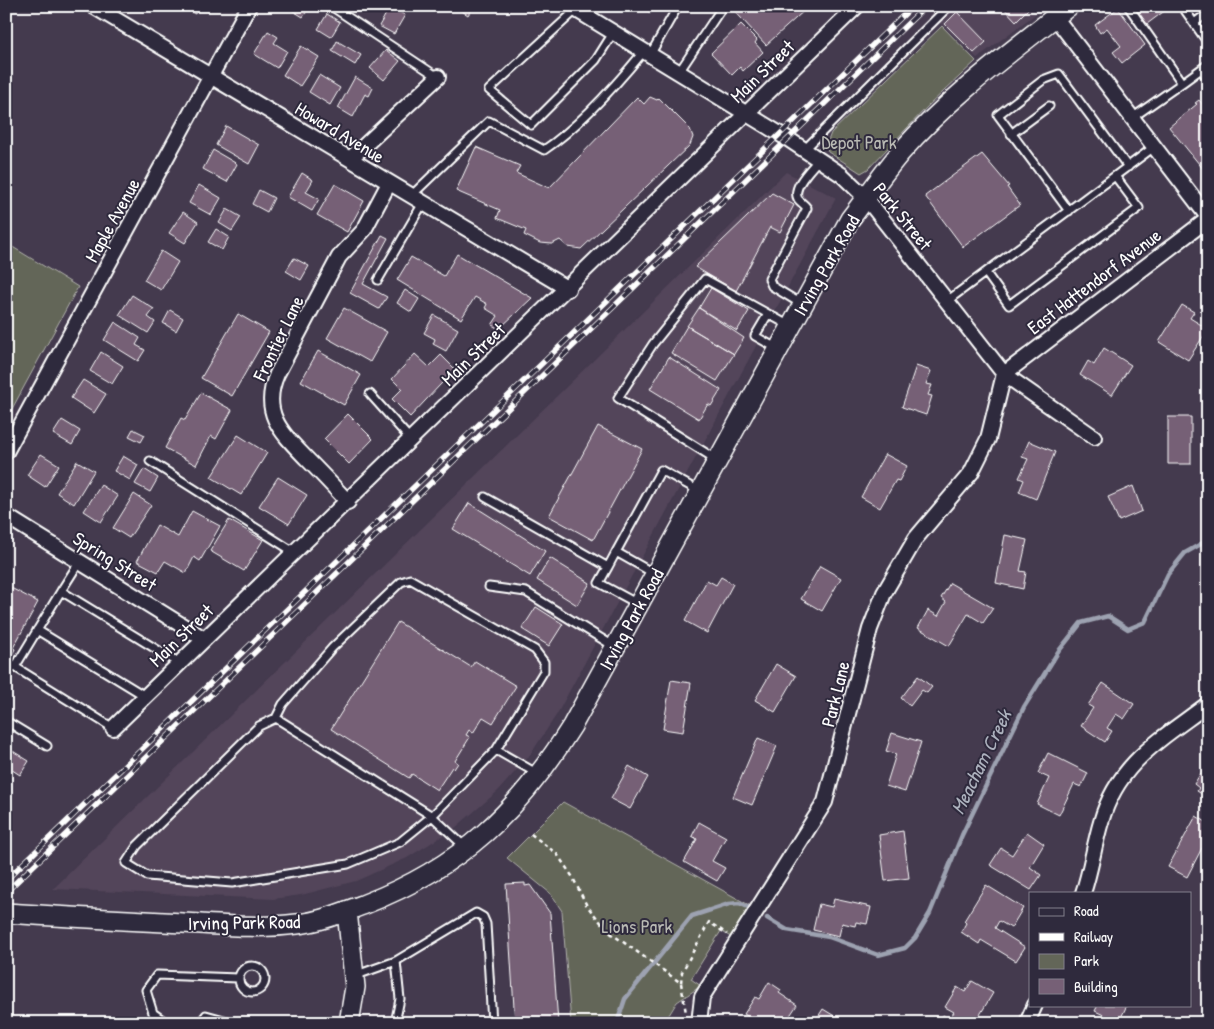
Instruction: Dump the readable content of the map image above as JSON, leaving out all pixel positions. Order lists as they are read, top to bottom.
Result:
{
  "streets": {
    "main road": ["Irving Park Road"],
    "street": [
      "Main Street",
      "Howard Avenue",
      "Park Street",
      "Maple Avenue",
      "East Hattendorf Avenue",
      "Frontier Lane",
      "Spring Street",
      "Park Lane"
    ]
  },
  "crossings": [
    ["Main Street", "Howard Avenue"],
    ["Main Street", "Park Street"],
    ["Main Street", "Frontier Lane"],
    ["Main Street", "Spring Street"],
    ["Howard Avenue", "Maple Avenue"],
    ["Howard Avenue", "Frontier Lane"],
    ["Park Street", "Irving Park Road"],
    ["Park Street", "East Hattendorf Avenue"],
    ["Park Street", "Park Lane"],
    ["East Hattendorf Avenue", "Park Lane"]
  ],
  "water": ["Meacham Creek"],
  "parks": ["Depot Park", "Lions Park"],
  "legend": [
    "Road",
    "Railway",
    "Park",
    "Building"
  ]
}
